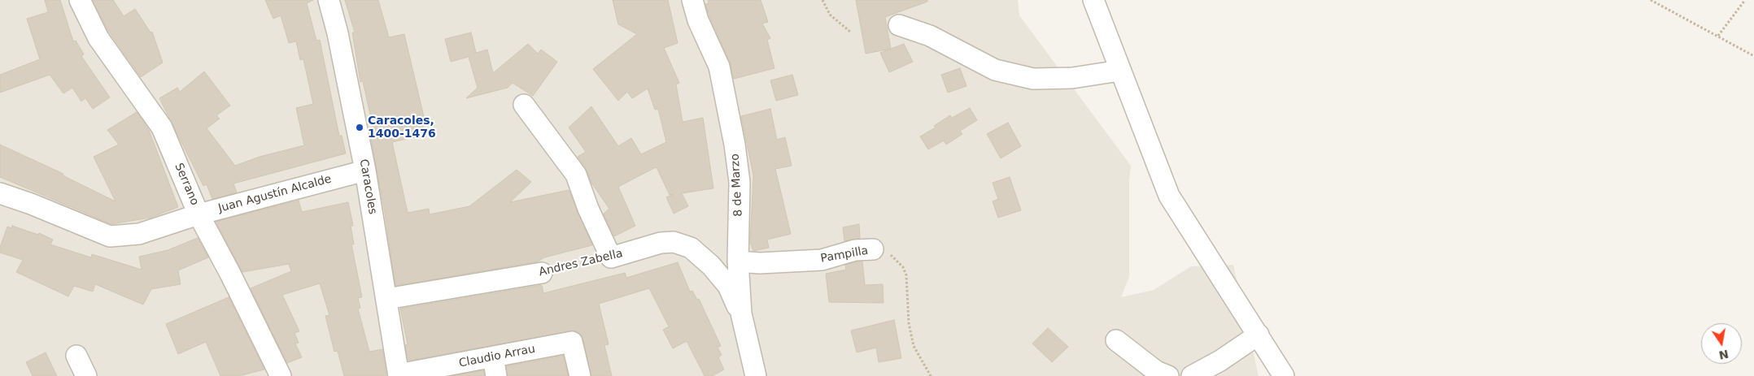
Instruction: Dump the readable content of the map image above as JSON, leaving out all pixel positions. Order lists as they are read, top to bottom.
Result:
{
  "streets": {
    "street": [
      "Serrano",
      "8 de Marzo",
      "Caracoles",
      "Juan Agustín Alcalde",
      "Pampilla",
      "Andres Zabella",
      "Claudio Arrau"
    ]
  },
  "crossings": [
    ["Serrano", "Juan Agustín Alcalde"],
    ["8 de Marzo", "Pampilla"],
    ["8 de Marzo", "Andres Zabella"],
    ["Caracoles", "Juan Agustín Alcalde"],
    ["Caracoles", "Andres Zabella"],
    ["Caracoles", "Claudio Arrau"]
  ],
  "places": ["Caracoles, 1400-1476"],
  "north": "bottom"
}
